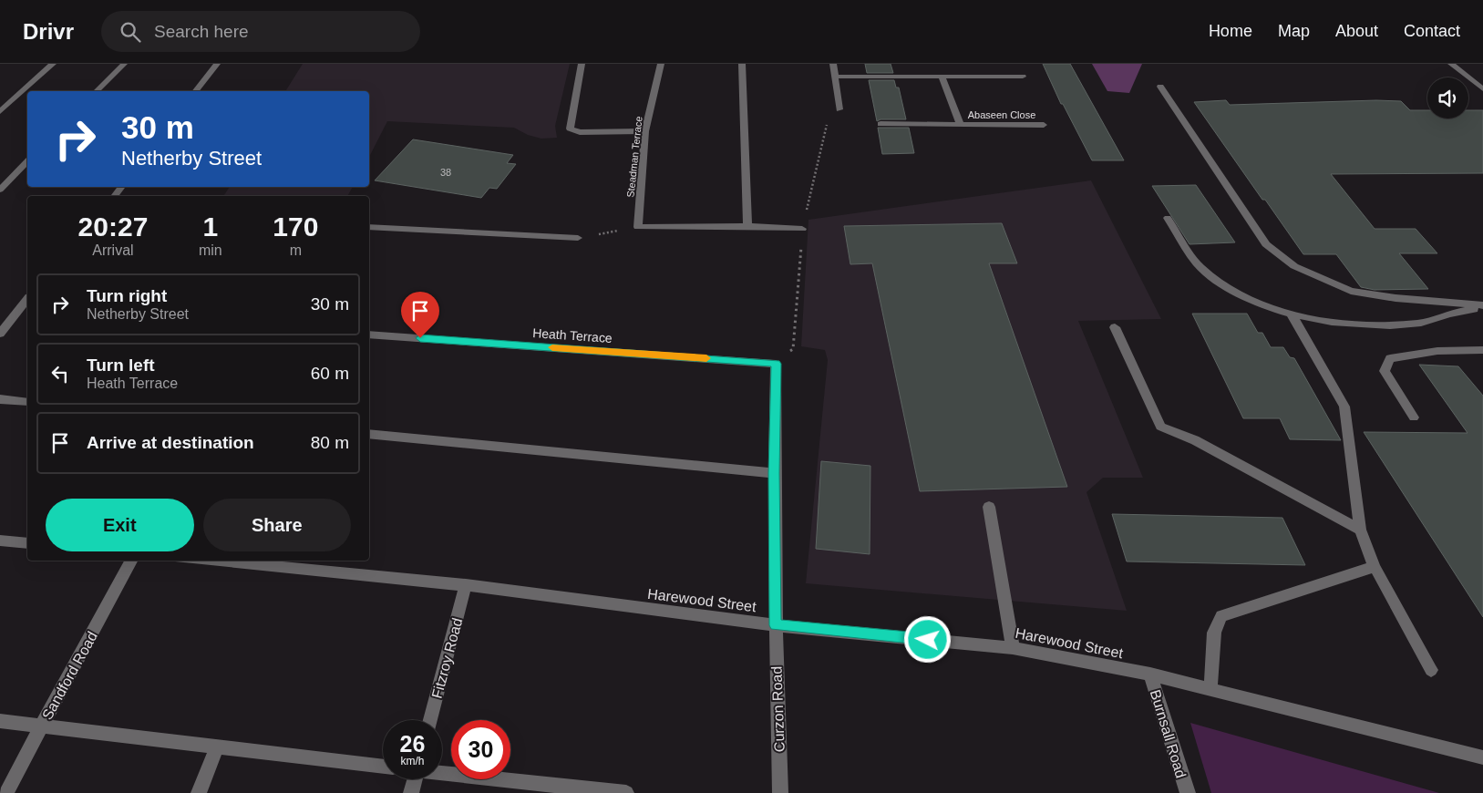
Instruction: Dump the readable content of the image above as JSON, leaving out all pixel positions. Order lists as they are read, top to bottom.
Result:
{
  "streets": {
    "street": [
      "Abaseen Close",
      "Steadman Terrace",
      "Heath Terrace",
      "Harewood Street",
      "Fitzroy Road",
      "Sandford Road",
      "Curzon Road",
      "Burnsall Road"
    ]
  },
  "crossings": [
    ["Heath Terrace", "Curzon Road"],
    ["Harewood Street", "Fitzroy Road"],
    ["Harewood Street", "Curzon Road"],
    ["Harewood Street", "Burnsall Road"]
  ],
  "house_numbers": ["38"],
  "page": {
    "header": "Drivr",
    "search": "Search here",
    "nav": [
      "Home",
      "Map",
      "About",
      "Contact"
    ],
    "turn": ["30 m", "Netherby Street"],
    "eta": [
      "20:27",
      "Arrival",
      "1",
      "min",
      "170",
      "m"
    ],
    "list": [
      {
        "name": "Turn right",
        "note": "Netherby Street",
        "value": "30 m"
      },
      {
        "name": "Turn left",
        "note": "Heath Terrace",
        "value": "60 m"
      },
      {
        "name": "Arrive at destination",
        "value": "80 m"
      }
    ],
    "buttons": ["Exit", "Share"],
    "speed": "26 km/h",
    "limit": "30"
  }
}
